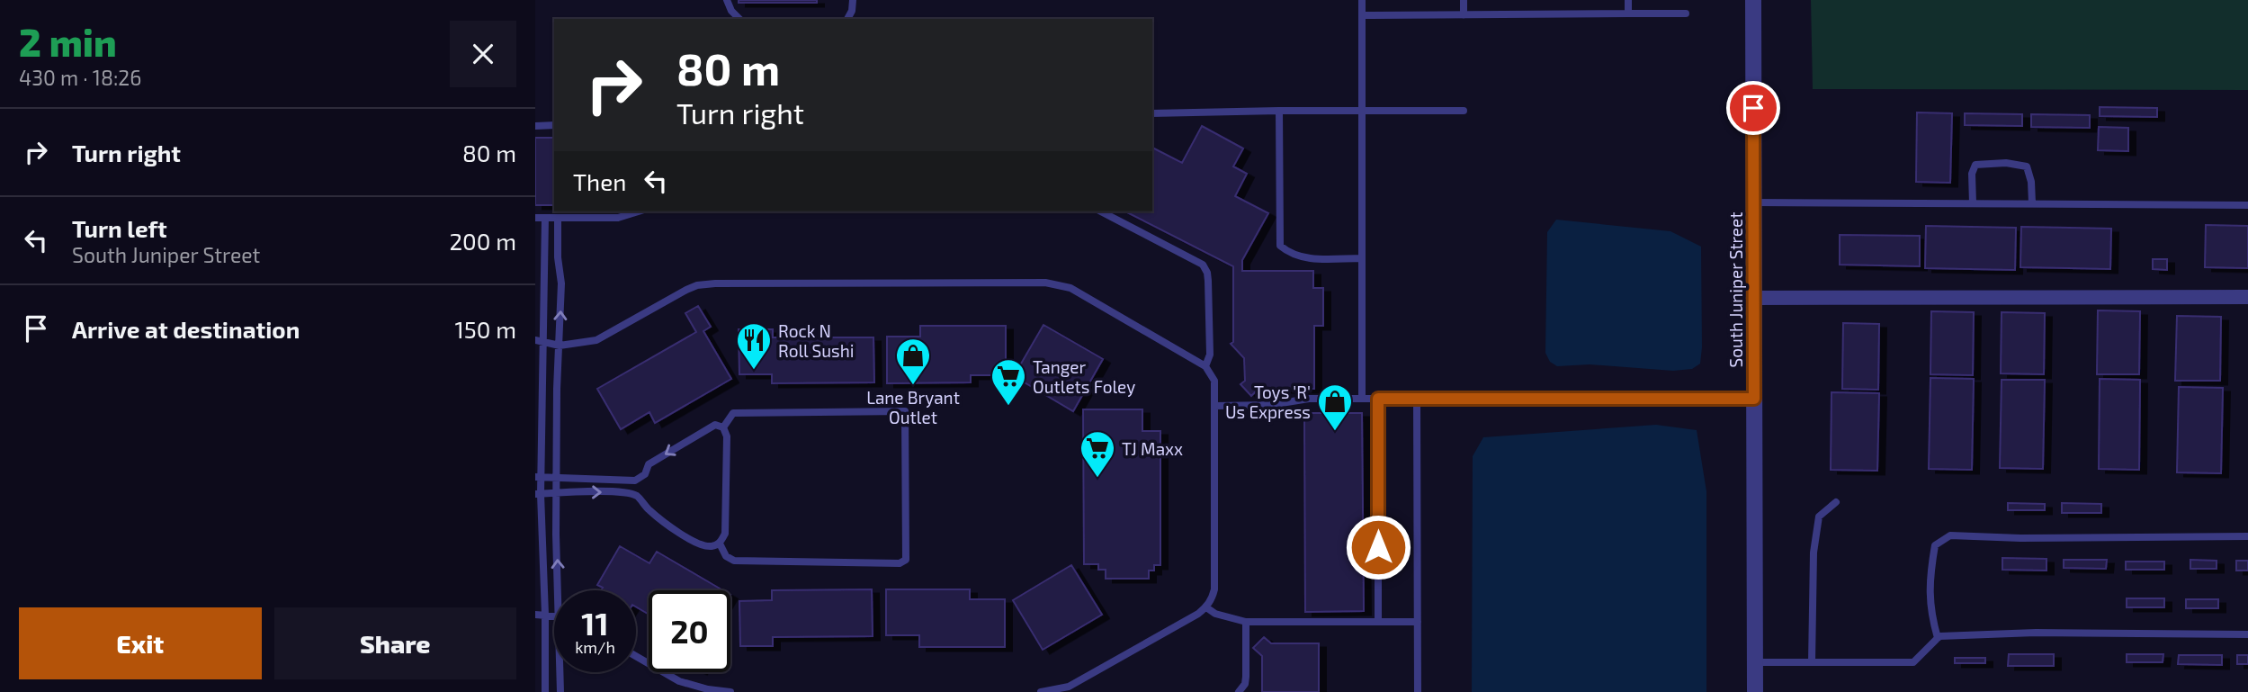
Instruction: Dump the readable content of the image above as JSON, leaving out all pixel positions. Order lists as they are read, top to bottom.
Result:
{
  "streets": {
    "street": ["South Juniper Street"]
  },
  "places": {
    "restaurant": ["Rock N Roll Sushi"],
    "shop": ["Lane Bryant Outlet", "Toys 'R' Us Express"],
    "supermarket": ["Tanger Outlets Foley", "TJ Maxx"]
  },
  "page": {
    "heading": ["2 min", "430 m · 18:26"],
    "turn": ["80 m", "Turn right"],
    "list": [
      {
        "name": "Turn right",
        "value": "80 m"
      },
      {
        "name": "Turn left",
        "note": "South Juniper Street",
        "value": "200 m"
      },
      {
        "name": "Arrive at destination",
        "value": "150 m"
      }
    ],
    "then": "Then",
    "speed": "11 km/h",
    "limit": "20",
    "buttons": ["Exit", "Share"]
  }
}
